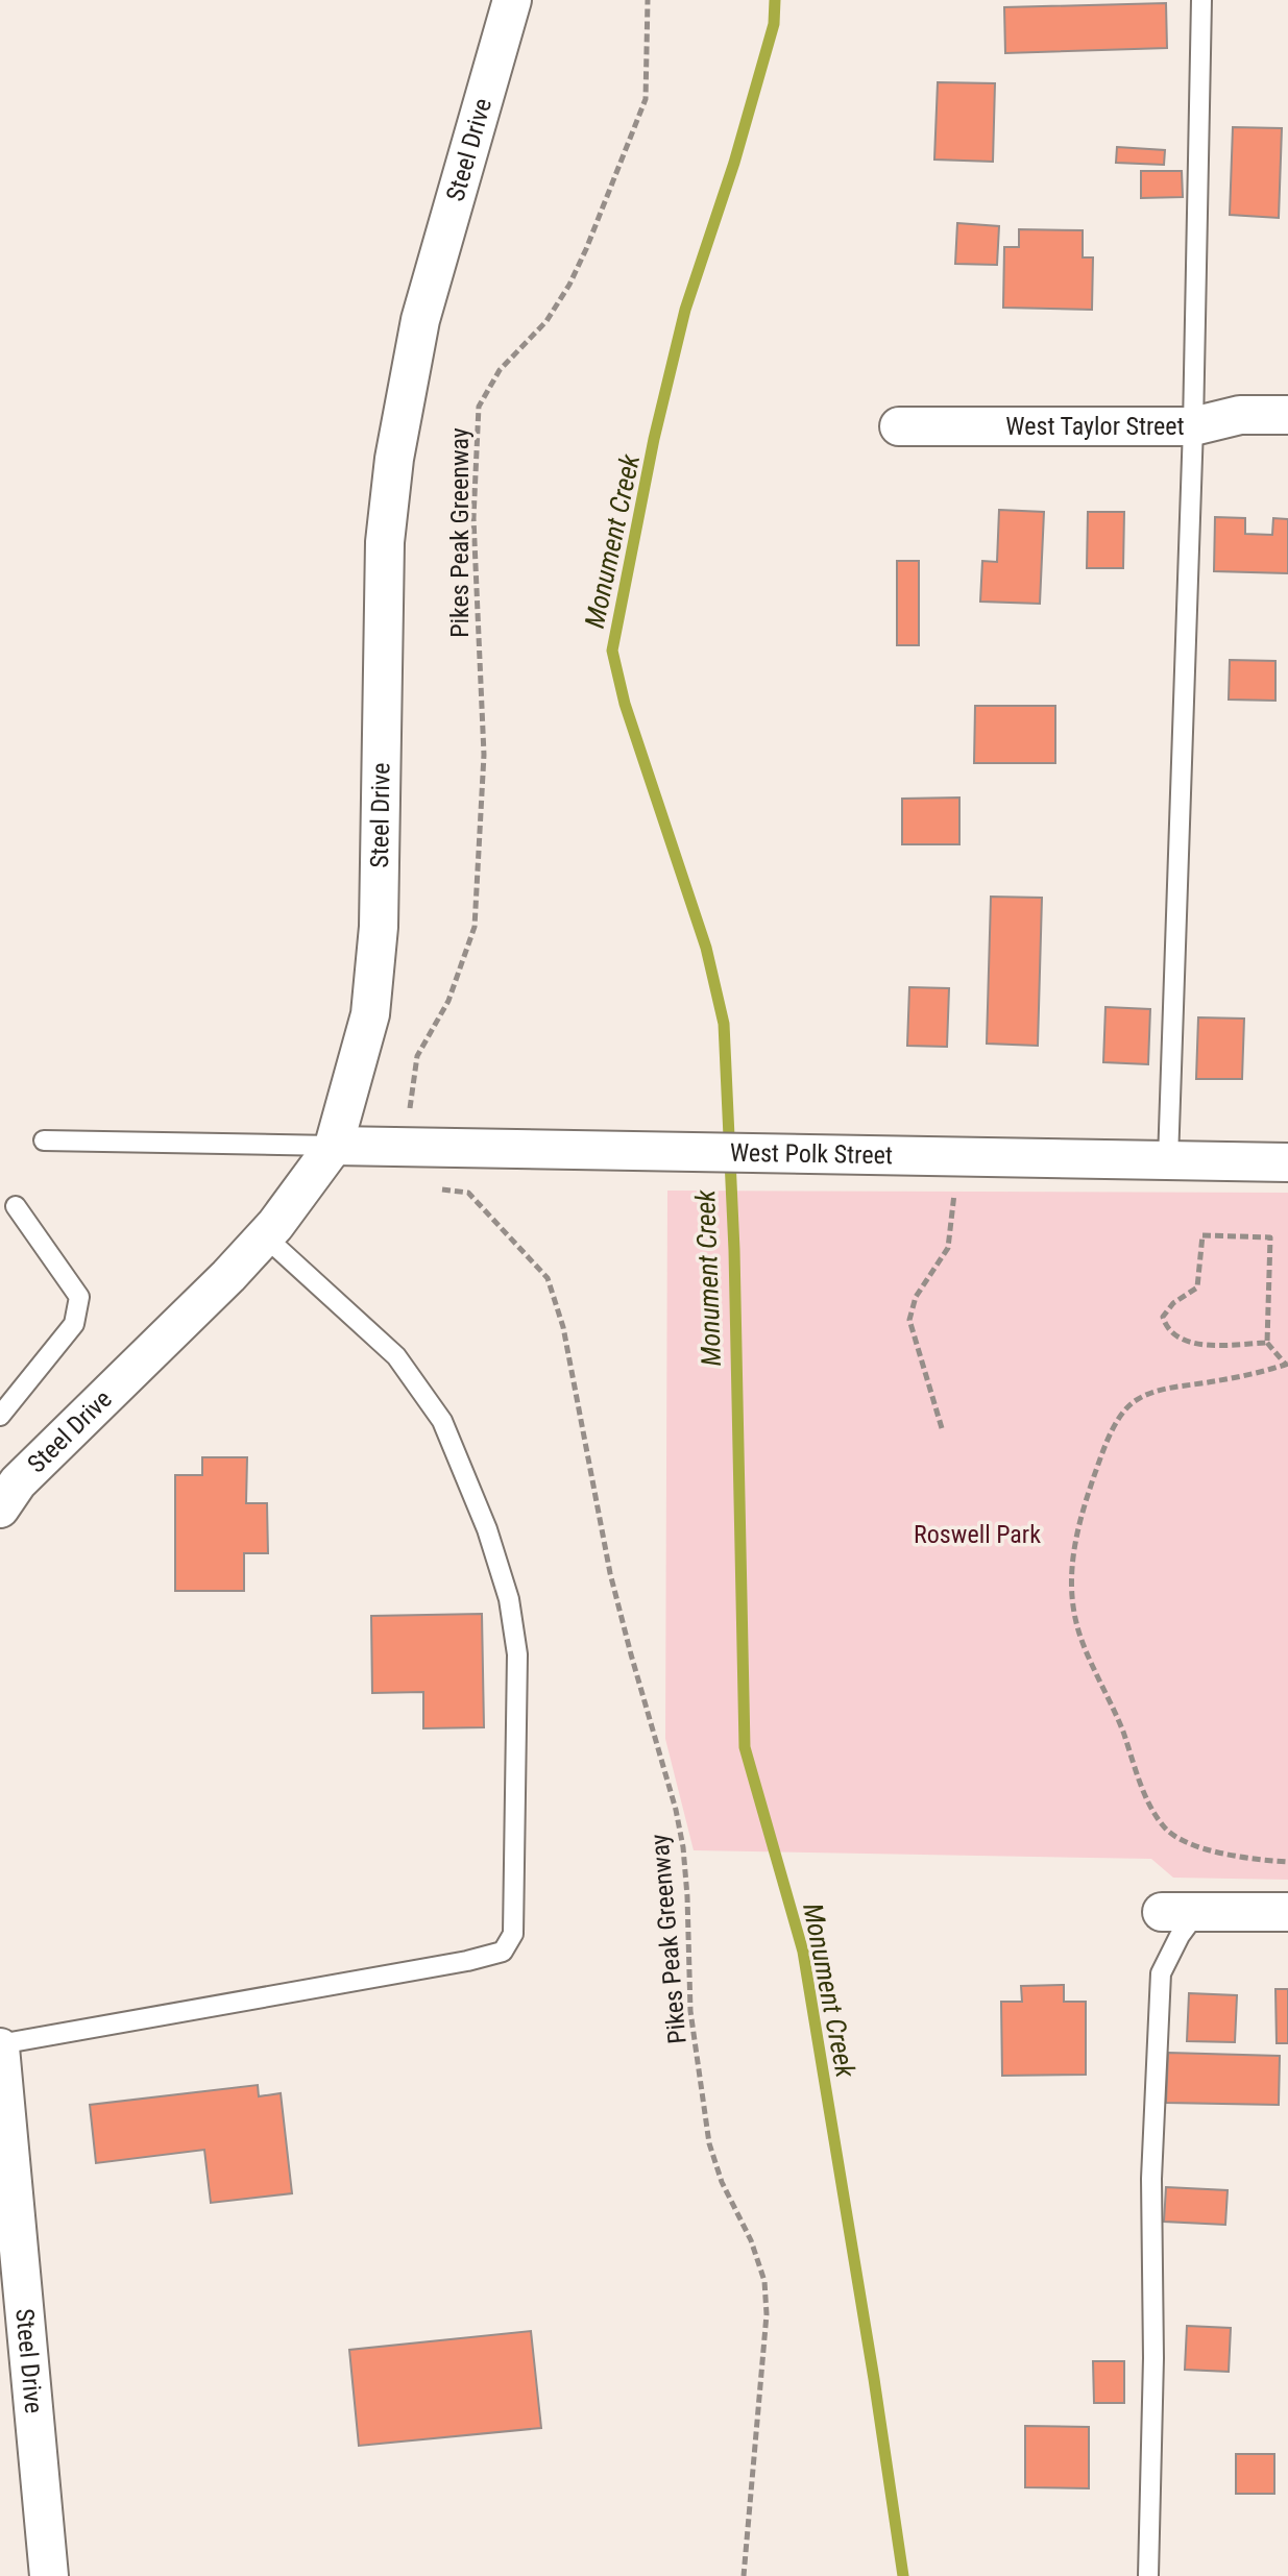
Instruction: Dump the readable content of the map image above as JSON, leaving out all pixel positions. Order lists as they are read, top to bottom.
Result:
{
  "streets": {
    "street": ["Steel Drive", "West Taylor Street", "West Polk Street"],
    "path": ["Pikes Peak Greenway"]
  },
  "crossings": [
    ["Steel Drive", "West Polk Street"]
  ],
  "water": ["Monument Creek"],
  "parks": ["Roswell Park"]
}
